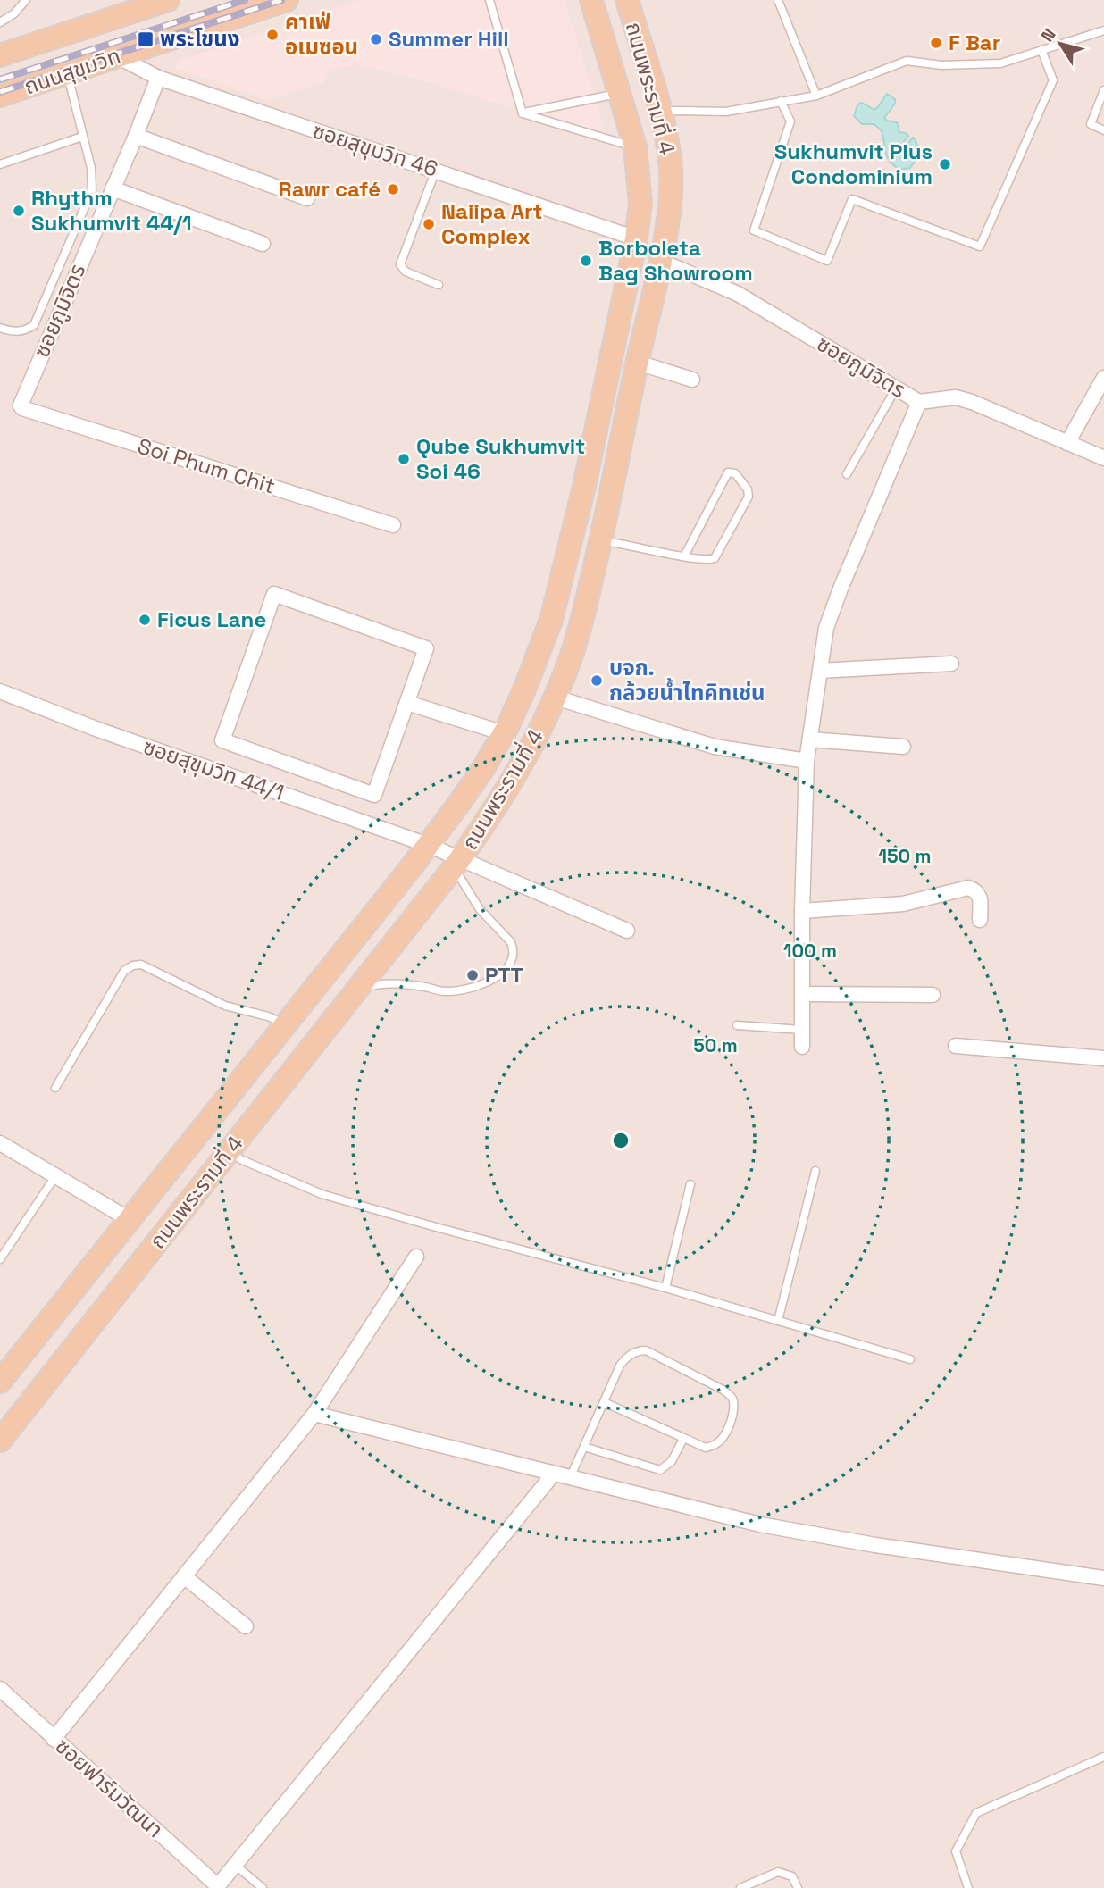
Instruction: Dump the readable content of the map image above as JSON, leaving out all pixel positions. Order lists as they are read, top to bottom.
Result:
{
  "streets": {
    "main road": ["ถนนสุขุมวิท", "ถนนพระรามที่ 4"],
    "street": [
      "ซอยสุขุมวิท 46",
      "ซอยภูมิจิตร",
      "Soi Phum Chit",
      "ซอยสุขุมวิท 44/1",
      "ซอยฟาร์มวัฒนา"
    ]
  },
  "crossings": [
    ["ถนนสุขุมวิท", "ซอยสุขุมวิท 46"],
    ["ถนนพระรามที่ 4", "ซอยสุขุมวิท 46"],
    ["ถนนพระรามที่ 4", "ซอยภูมิจิตร"],
    ["ถนนพระรามที่ 4", "ซอยสุขุมวิท 44/1"],
    ["ซอยสุขุมวิท 46", "ซอยภูมิจิตร"],
    ["ซอยภูมิจิตร", "Soi Phum Chit"]
  ],
  "places": {
    "other": [
      "คาเฟ่ อเมซอน",
      "Summer Hill",
      "F Bar",
      "Sukhumvit Plus Condominium",
      "Rawr café",
      "Rhythm Sukhumvit 44/1",
      "Naiipa Art Complex",
      "Borboleta Bag Showroom",
      "Qube Sukhumvit Soi 46",
      "Ficus Lane",
      "บจก. กล้วยน้ำไทคิทเช่น",
      "PTT"
    ],
    "transit": ["พระโขนง"]
  },
  "north": "top left",
  "rings": ["150 m", "100 m", "50 m"]
}
